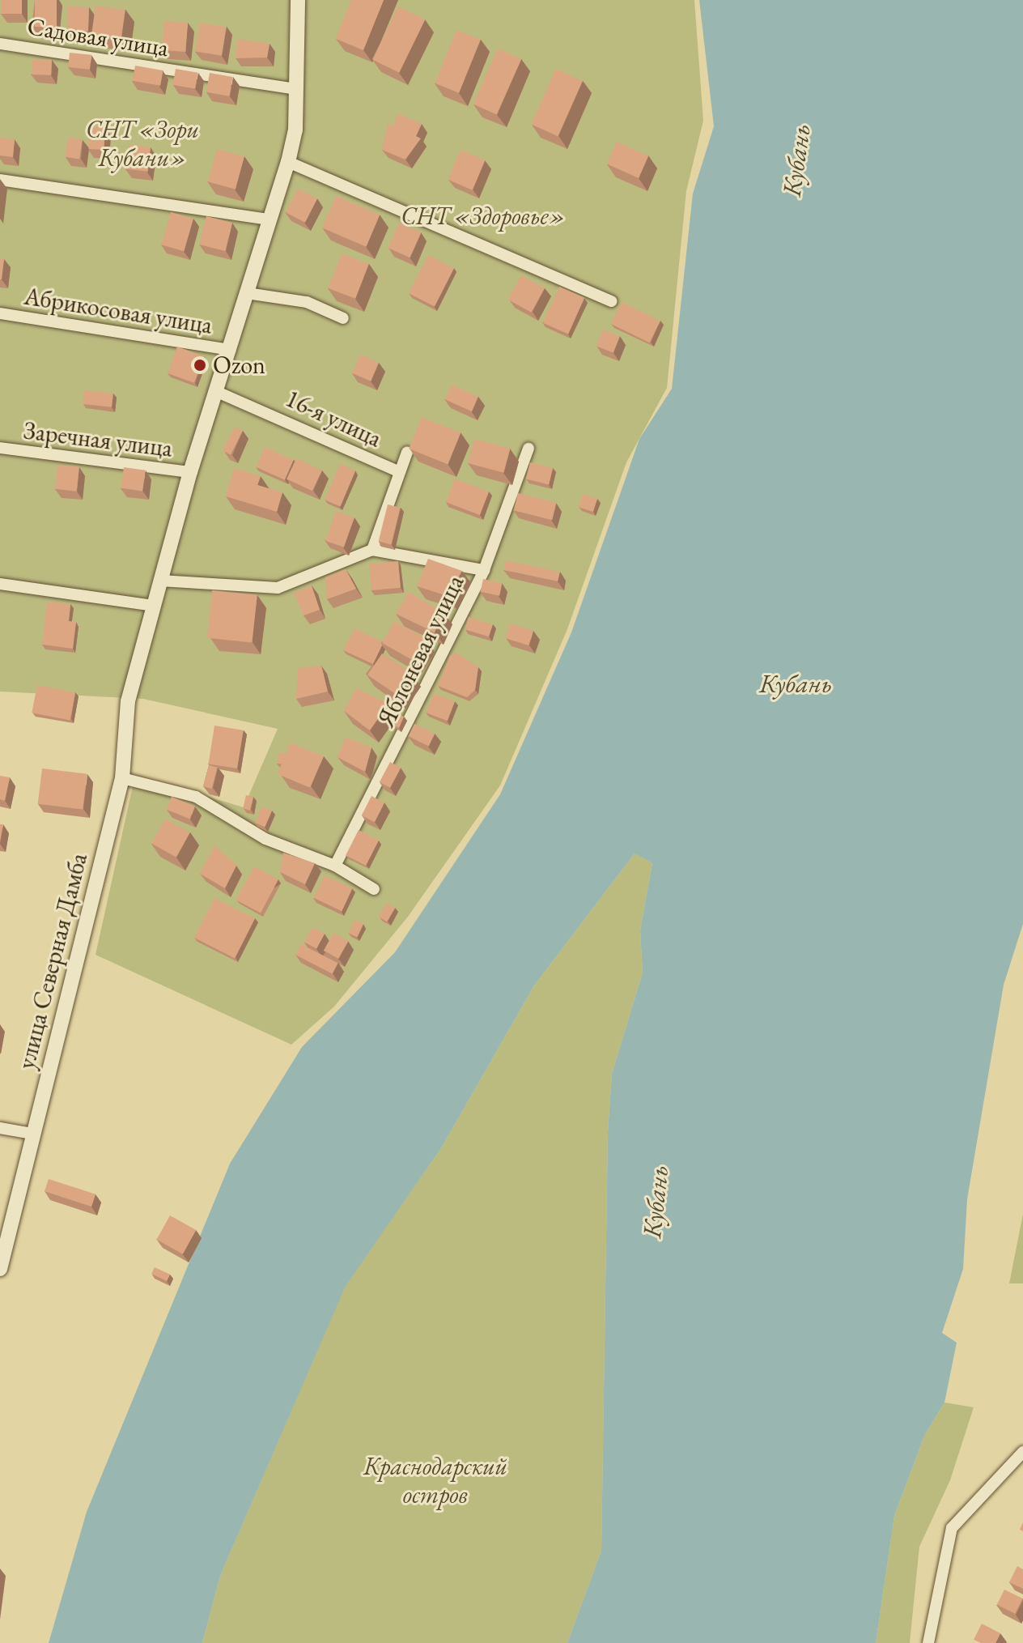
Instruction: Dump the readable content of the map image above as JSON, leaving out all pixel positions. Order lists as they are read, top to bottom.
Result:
{
  "streets": {
    "street": [
      "Садовая улица",
      "Абрикосовая улица",
      "16-я улица",
      "Заречная улица",
      "Яблоневая улица",
      "улица Северная Дамба"
    ]
  },
  "crossings": [
    ["Садовая улица", "улица Северная Дамба"],
    ["Абрикосовая улица", "улица Северная Дамба"],
    ["16-я улица", "улица Северная Дамба"],
    ["Заречная улица", "улица Северная Дамба"]
  ],
  "water": ["Кубань"],
  "parks": ["СНТ «Зори Кубани»", "СНТ «Здоровье»", "Краснодарский остров"],
  "places": ["Ozon"]
}
